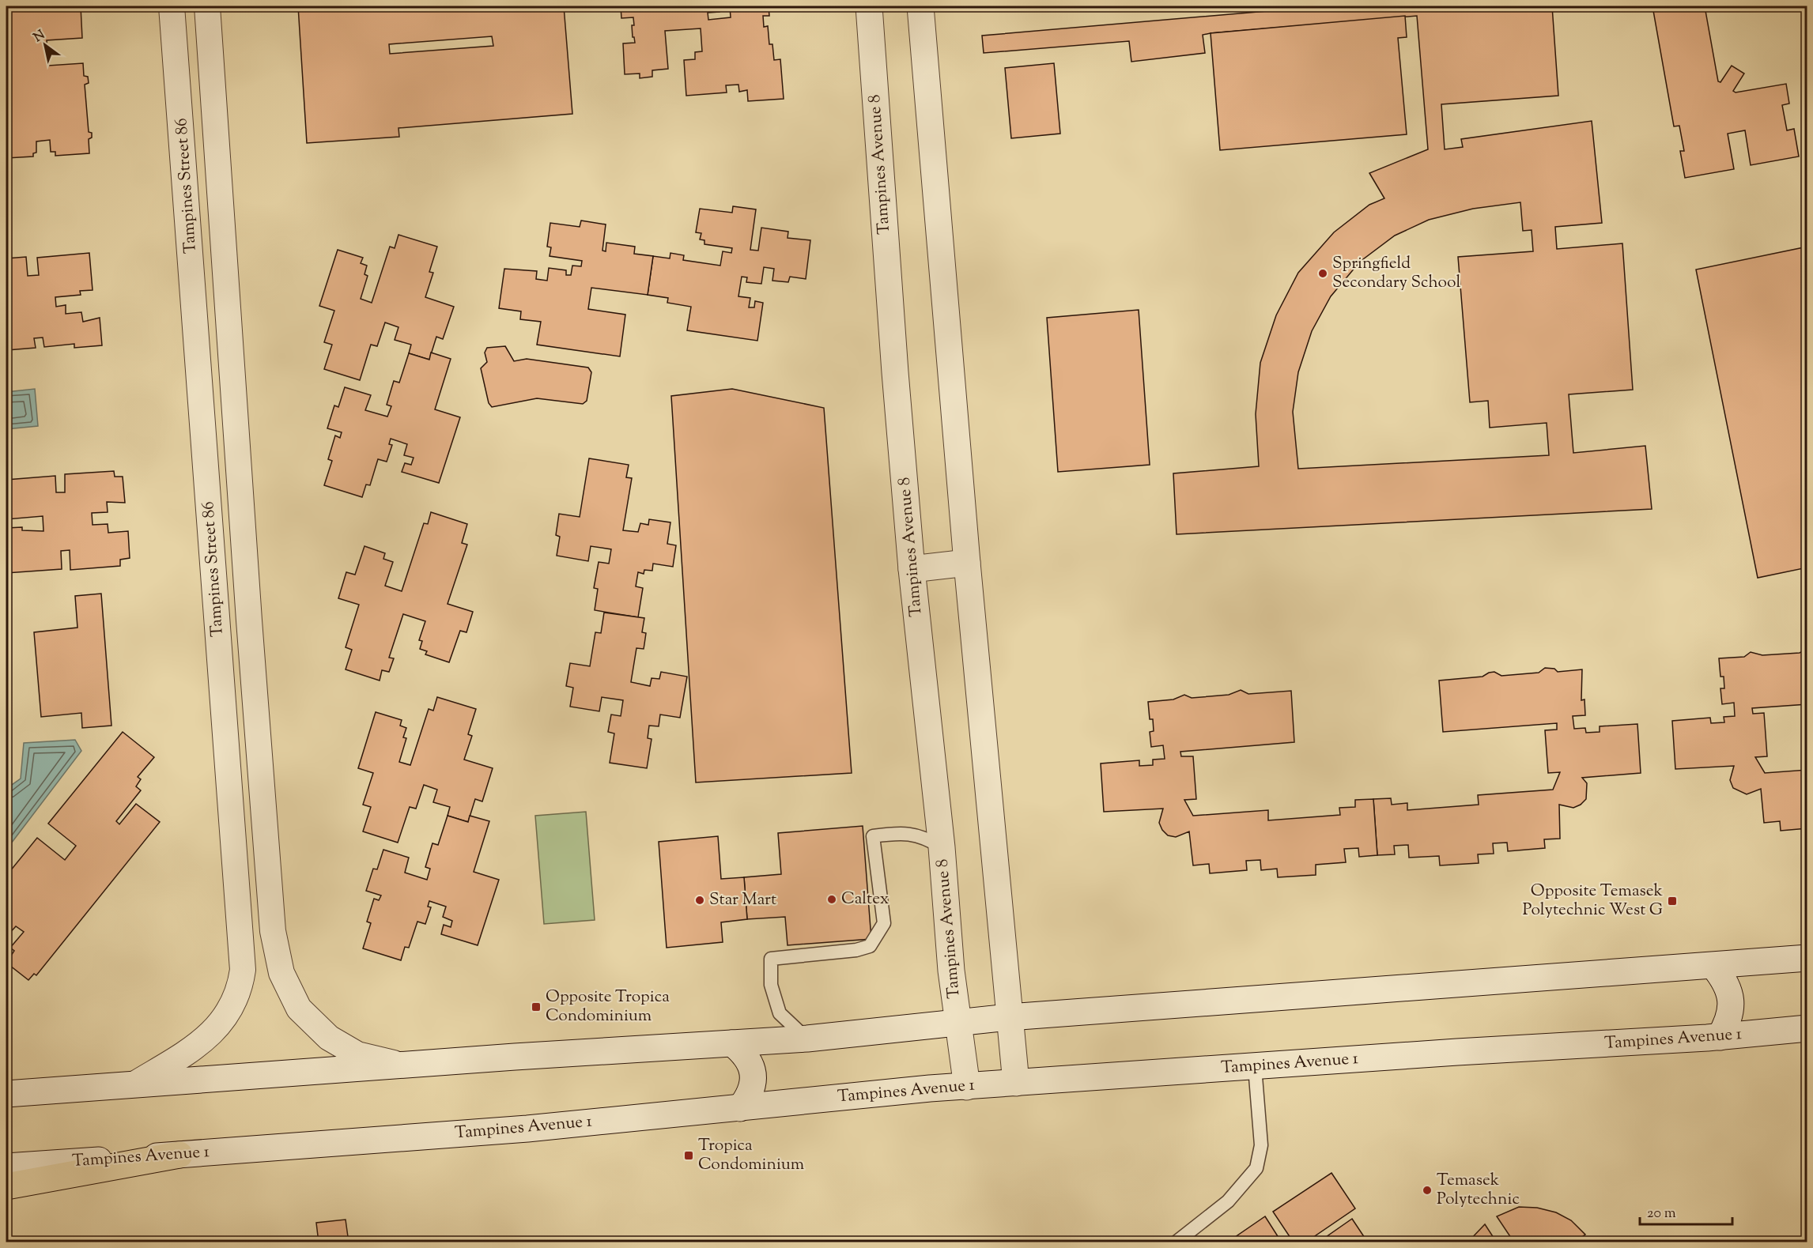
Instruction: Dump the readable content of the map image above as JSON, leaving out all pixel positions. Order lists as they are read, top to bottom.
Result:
{
  "streets": {
    "main road": ["Tampines Avenue 8", "Tampines Avenue 1"],
    "street": ["Tampines Street 86"]
  },
  "crossings": [
    ["Tampines Avenue 8", "Tampines Avenue 1"]
  ],
  "places": {
    "other": [
      "Springfield Secondary School",
      "Caltex",
      "Star Mart",
      "Temasek Polytechnic"
    ],
    "transit": ["Opposite Temasek Polytechnic West G", "Opposite Tropica Condominium", "Tropica Condominium"]
  },
  "scale_bar": "20 m",
  "north": "top left"
}
